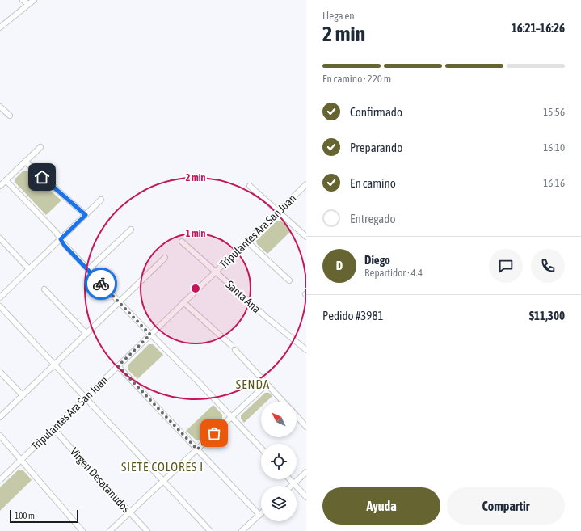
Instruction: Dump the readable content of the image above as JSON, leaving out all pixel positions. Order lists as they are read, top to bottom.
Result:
{
  "streets": {
    "street": ["Tripulantes Ara San Juan", "Santa Ana", "Virgen Desatanudos"]
  },
  "crossings": [
    ["Tripulantes Ara San Juan", "Santa Ana"],
    ["Tripulantes Ara San Juan", "Virgen Desatanudos"]
  ],
  "districts": ["SENDA", "SIETE COLORES I"],
  "scale_bar": "100 m",
  "north": "top left",
  "page": {
    "heading": ["2 min", "Llega en", "16:21–16:26"],
    "panel": [
      "Diego",
      "Repartidor · 4.4",
      "Pedido #3981",
      "$11,300"
    ],
    "bar": "En camino · 220 m",
    "list": [
      ["Confirmado", "15:56"],
      ["Preparando", "16:10"],
      ["En camino", "16:16"],
      "Entregado"
    ],
    "round": "D",
    "buttons": ["Ayuda", "Compartir"],
    "scale": "100 m"
  },
  "rings": ["2 min", "1 min"]
}
